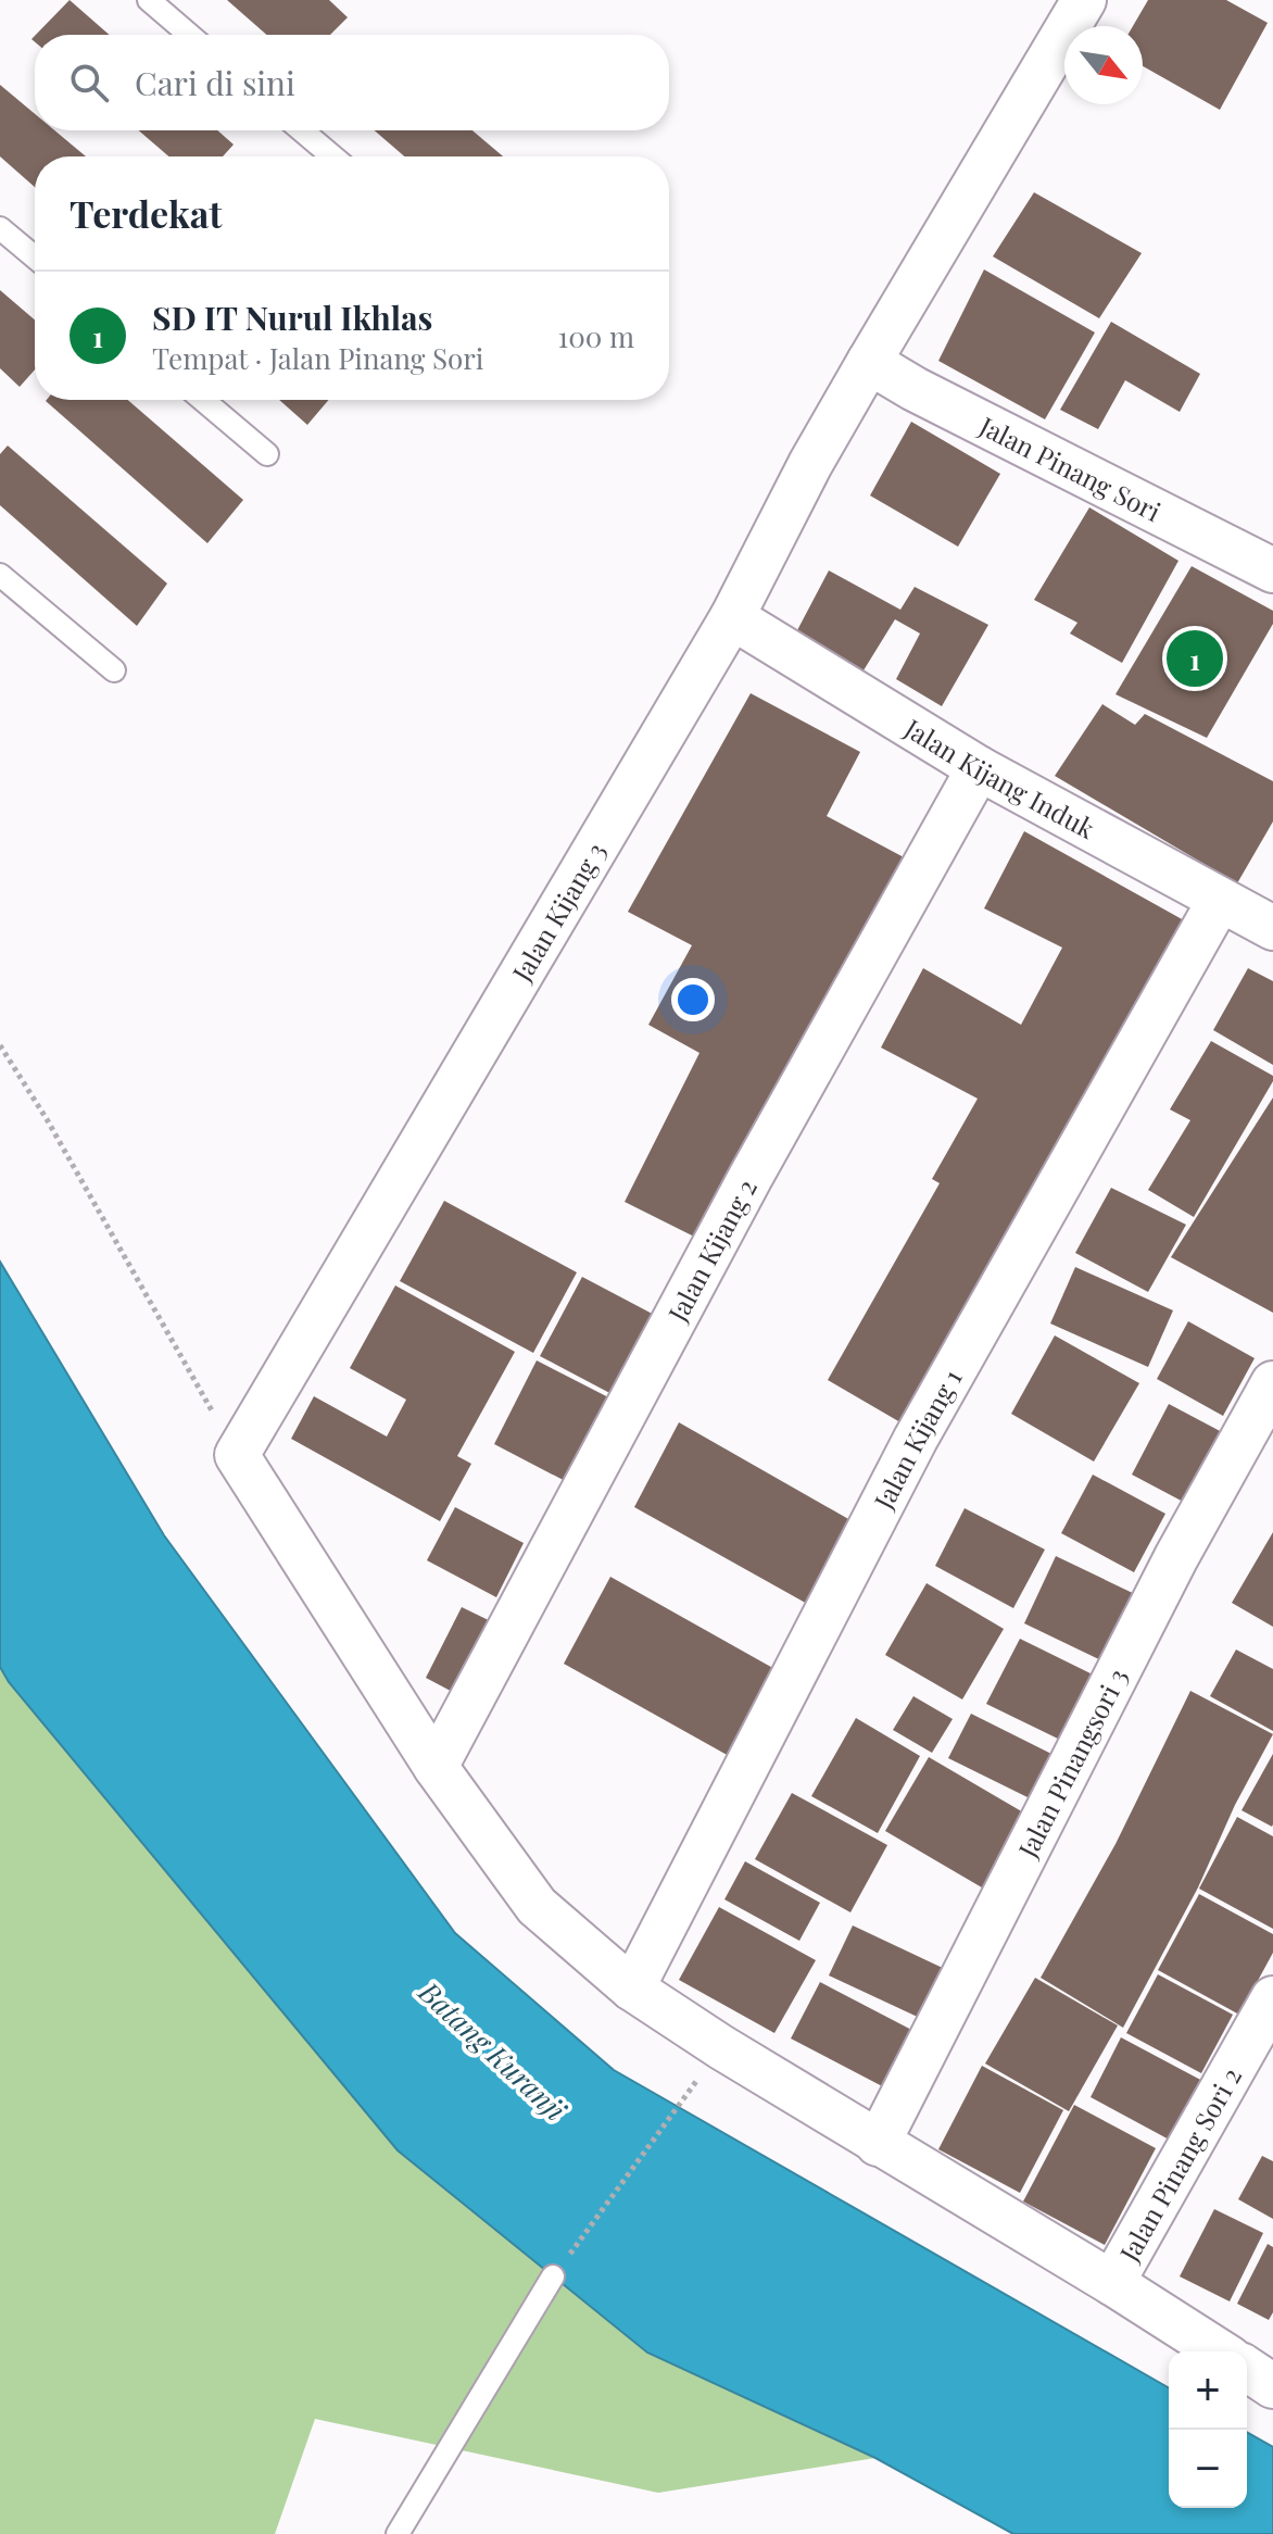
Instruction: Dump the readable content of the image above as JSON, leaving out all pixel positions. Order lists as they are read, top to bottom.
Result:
{
  "streets": {
    "street": [
      "Jalan Pinang Sori",
      "Jalan Kijang Induk",
      "Jalan Kijang 3",
      "Jalan Kijang 2",
      "Jalan Kijang 1",
      "Jalan Pinangsori 3",
      "Jalan Pinang Sori 2"
    ]
  },
  "crossings": [
    ["Jalan Pinang Sori", "Jalan Kijang 3"],
    ["Jalan Kijang Induk", "Jalan Kijang 3"],
    ["Jalan Kijang Induk", "Jalan Kijang 2"],
    ["Jalan Kijang Induk", "Jalan Kijang 1"]
  ],
  "water": ["Batang Kuranji"],
  "north": "bottom right",
  "page": {
    "search": "Cari di sini",
    "heading": "Terdekat",
    "list": [
      {
        "mark": "1",
        "name": "SD IT Nurul Ikhlas",
        "note": "Tempat · Jalan Pinang Sori",
        "value": "100 m"
      }
    ],
    "pins": "1",
    "map_buttons": ["+", "−"]
  }
}
